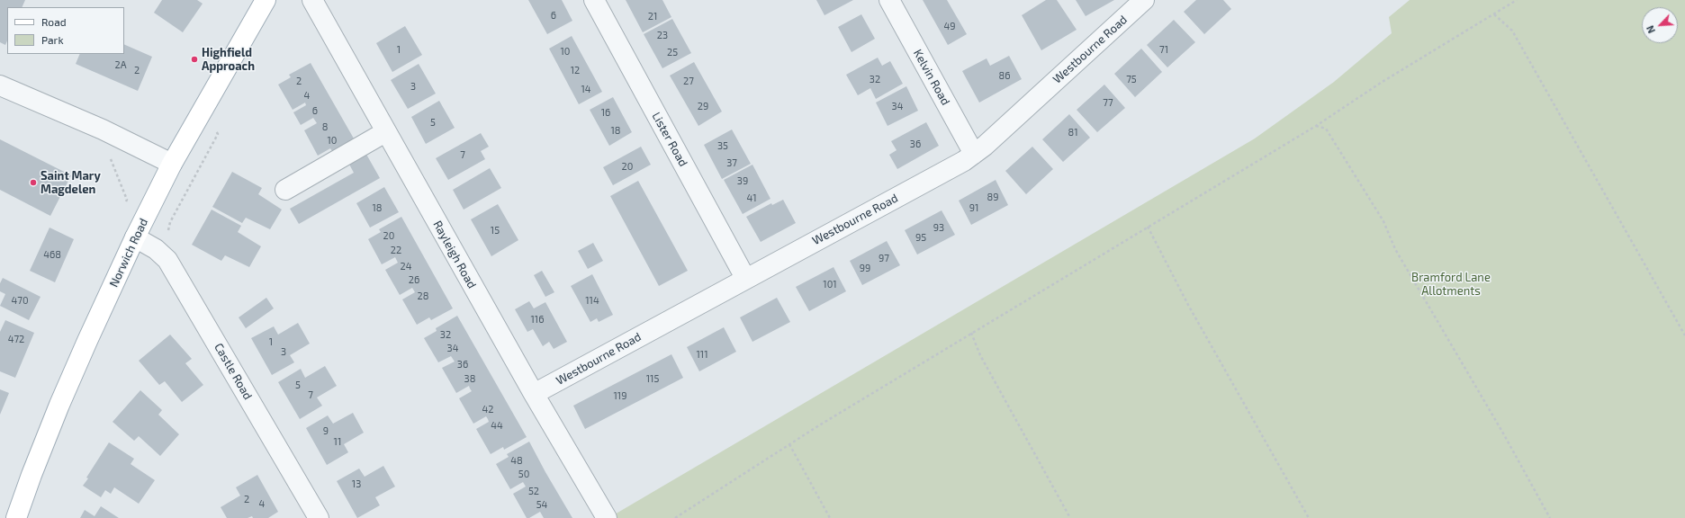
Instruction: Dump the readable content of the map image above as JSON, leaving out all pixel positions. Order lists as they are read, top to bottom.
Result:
{
  "streets": {
    "main road": ["Norwich Road"],
    "street": [
      "Westbourne Road",
      "Kelvin Road",
      "Lister Road",
      "Rayleigh Road",
      "Castle Road"
    ]
  },
  "crossings": [
    ["Westbourne Road", "Kelvin Road"],
    ["Westbourne Road", "Lister Road"],
    ["Westbourne Road", "Rayleigh Road"],
    ["Norwich Road", "Castle Road"]
  ],
  "parks": ["Bramford Lane Allotments"],
  "places": ["Highfield Approach", "Saint Mary Magdelen"],
  "house_numbers": [
    "6",
    "21",
    "49",
    "23",
    "1",
    "71",
    "10",
    "25",
    "2A",
    "2",
    "12",
    "86",
    "32",
    "75",
    "2",
    "27",
    "3",
    "14",
    "4",
    "77",
    "29",
    "34",
    "6",
    "16",
    "5",
    "8",
    "18",
    "81",
    "10",
    "36",
    "35",
    "7",
    "37",
    "20",
    "39",
    "89",
    "41",
    "18",
    "91",
    "93",
    "15",
    "20",
    "95",
    "22",
    "468",
    "97",
    "24",
    "99",
    "26",
    "101",
    "28",
    "470",
    "114",
    "116",
    "32",
    "472",
    "1",
    "34",
    "3",
    "111",
    "36",
    "38",
    "115",
    "5",
    "7",
    "119",
    "42",
    "44",
    "9",
    "11",
    "48",
    "50",
    "13",
    "52",
    "2",
    "4",
    "54"
  ],
  "legend": ["Road", "Park"],
  "north": "bottom left"
}
